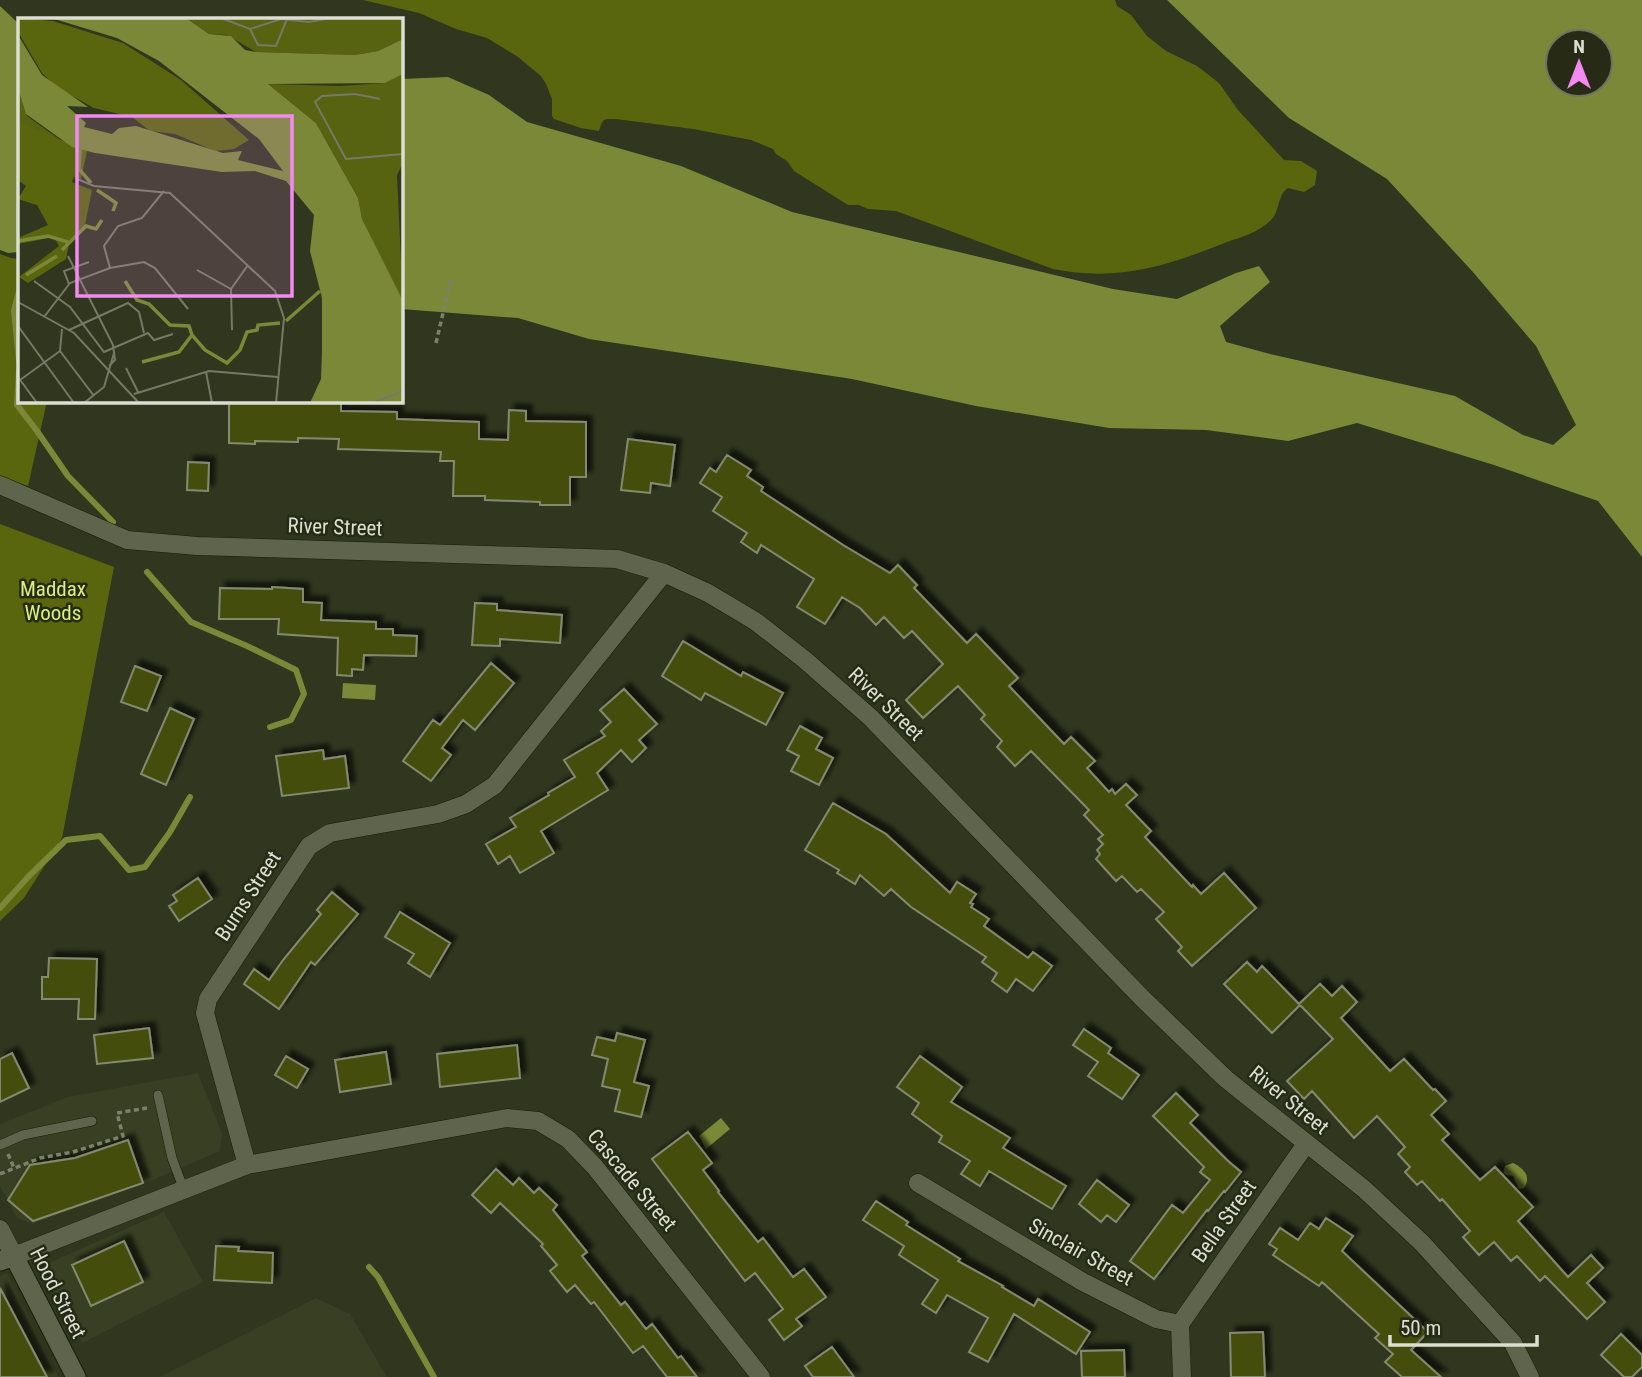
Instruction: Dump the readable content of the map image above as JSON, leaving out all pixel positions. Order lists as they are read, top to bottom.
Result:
{
  "streets": {
    "street": [
      "River Street",
      "Burns Street",
      "Cascade Street",
      "Bella Street",
      "Sinclair Street",
      "Hood Street"
    ]
  },
  "crossings": [
    ["River Street", "Burns Street"],
    ["River Street", "Bella Street"],
    ["Burns Street", "Cascade Street"],
    ["Bella Street", "Sinclair Street"]
  ],
  "parks": ["Maddax Woods"],
  "scale_bar": "50 m",
  "north": "top"
}
